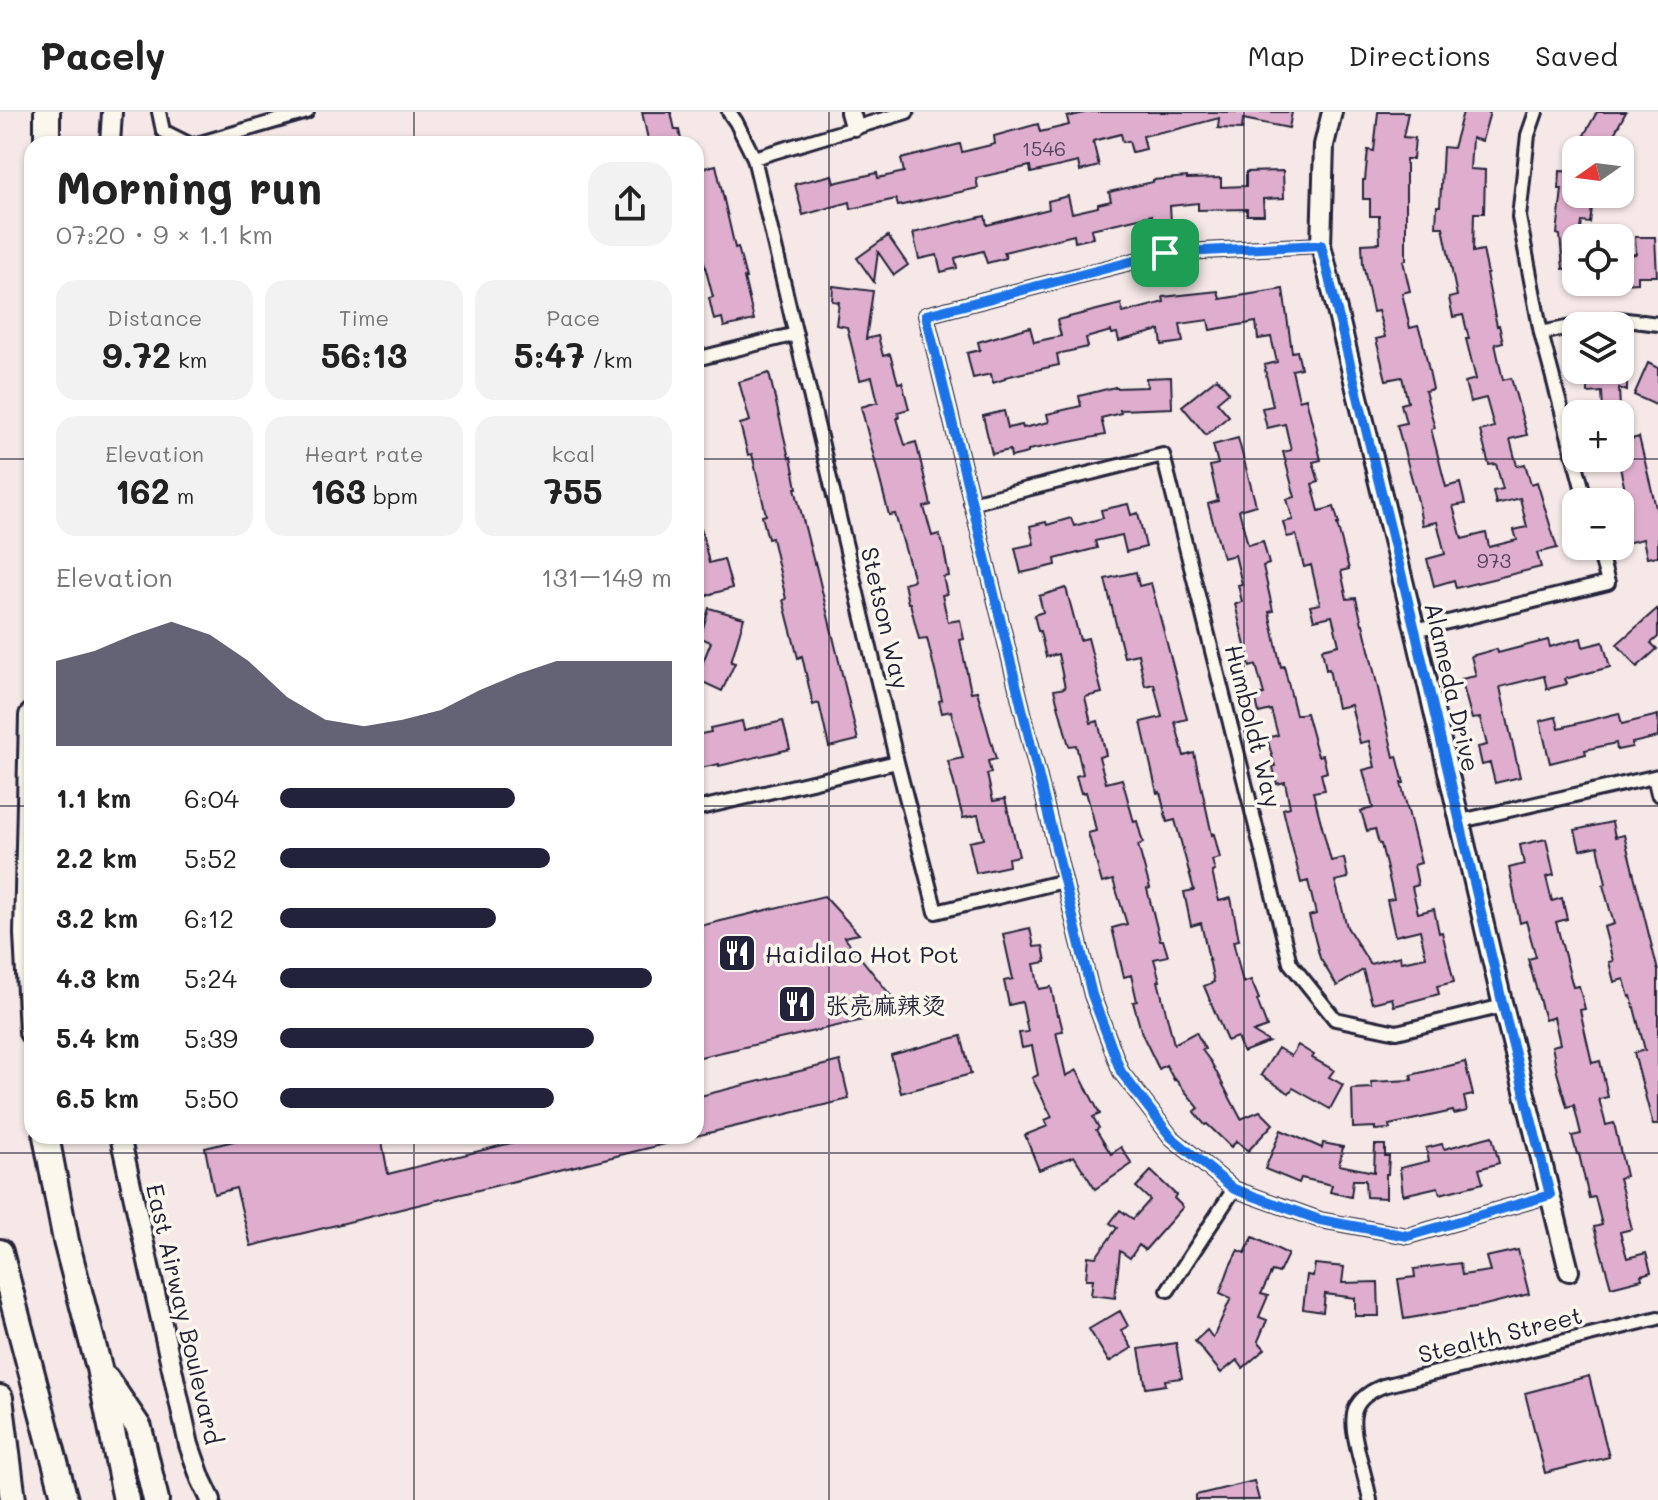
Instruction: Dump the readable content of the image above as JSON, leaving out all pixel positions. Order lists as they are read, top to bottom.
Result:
{
  "streets": {
    "street": [
      "Stetson Way",
      "Alameda Drive",
      "Humboldt Way",
      "East Airway Boulevard",
      "Stealth Street"
    ]
  },
  "crossings": [
    ["Alameda Drive", "Humboldt Way"]
  ],
  "places": {
    "restaurant": ["Haidilao Hot Pot", "张亮麻辣烫"]
  },
  "house_numbers": ["1546", "973"],
  "north": "left",
  "page": {
    "header": "Pacely",
    "nav": ["Map", "Directions", "Saved"],
    "map_buttons": ["+", "−"],
    "heading": ["Morning run", "07:20 · 9 × 1.1 km"],
    "stats": [
      ["Distance", "9.72 km"],
      ["Time", "56:13"],
      ["Pace", "5:47 /km"],
      ["Elevation", "162 m"],
      ["Heart rate", "163 bpm"],
      ["kcal", "755"]
    ],
    "chart": ["Elevation", "131–149 m"],
    "list": [
      {
        "name": "1.1 km",
        "note": "6:04"
      },
      {
        "name": "2.2 km",
        "note": "5:52"
      },
      {
        "name": "3.2 km",
        "note": "6:12"
      },
      {
        "name": "4.3 km",
        "note": "5:24"
      },
      {
        "name": "5.4 km",
        "note": "5:39"
      },
      {
        "name": "6.5 km",
        "note": "5:50"
      }
    ]
  }
}
